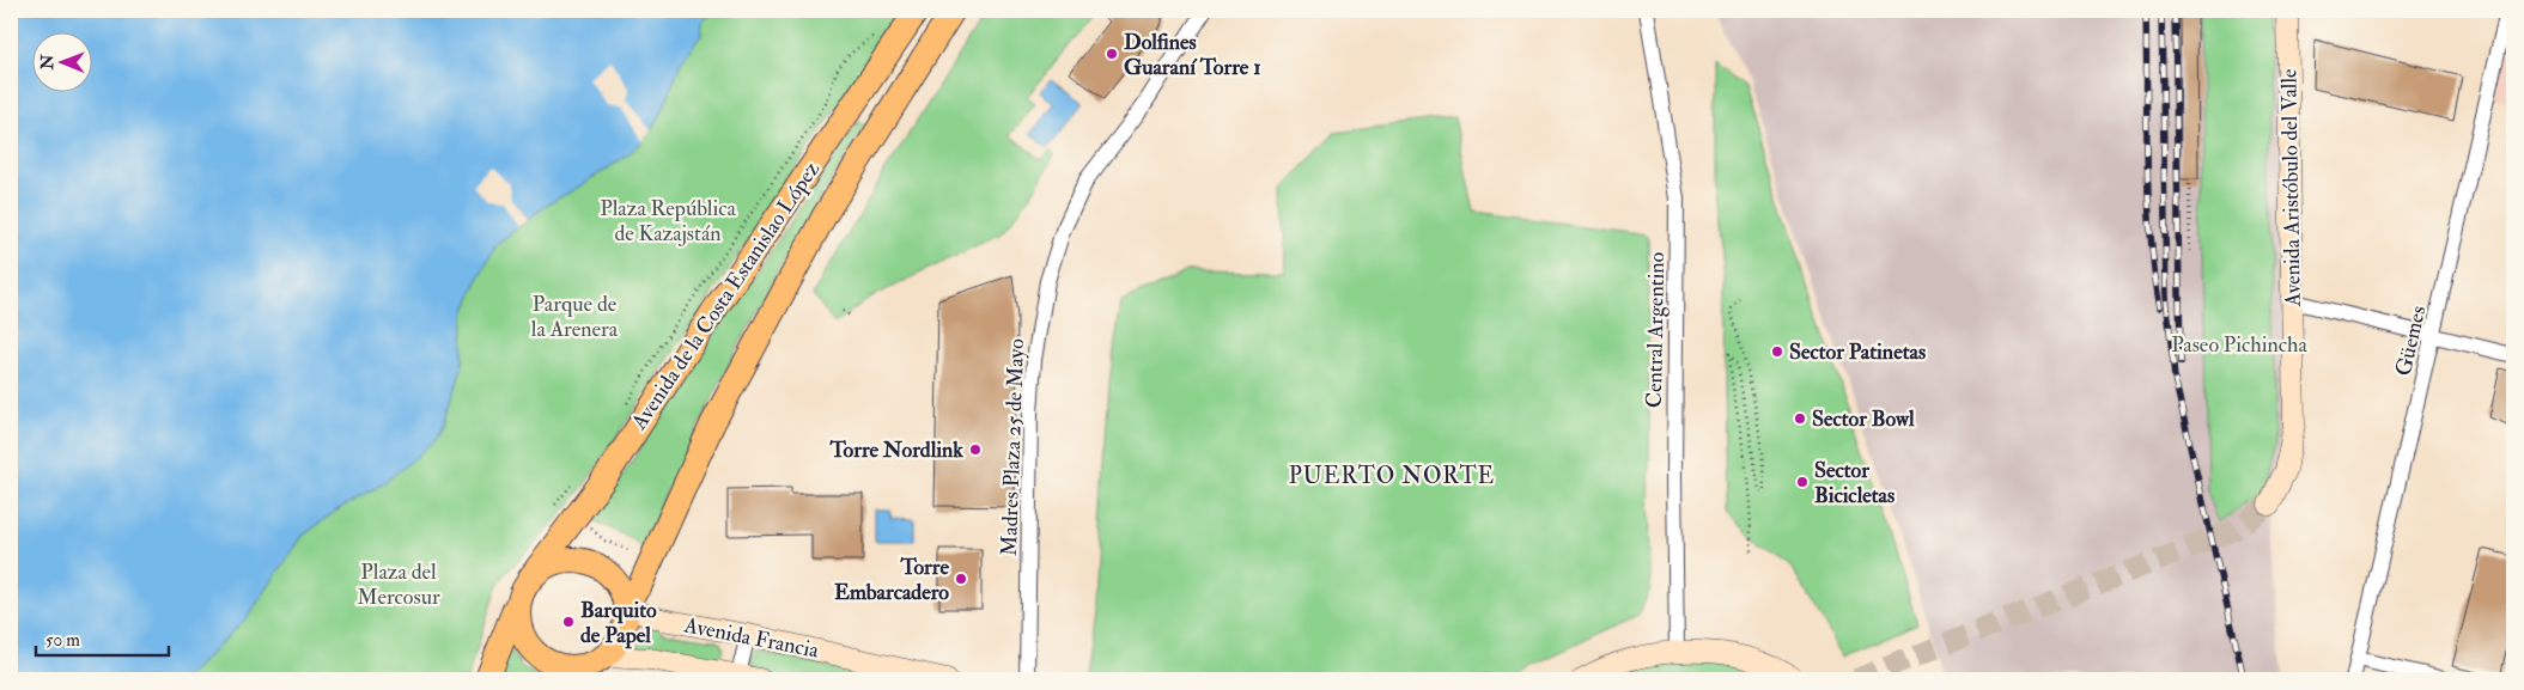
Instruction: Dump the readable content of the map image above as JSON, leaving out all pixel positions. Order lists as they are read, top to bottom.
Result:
{
  "streets": {
    "main road": ["Avenida Aristóbulo del Valle", "Avenida de la Costa Estanislao López", "Avenida Francia"],
    "street": ["Central Argentino", "Güemes", "Madres Plaza 25 de Mayo"]
  },
  "crossings": [
    ["Avenida de la Costa Estanislao López", "Avenida Francia"]
  ],
  "districts": ["PUERTO NORTE"],
  "parks": [
    "Plaza República de Kazajstán",
    "Parque de la Arenera",
    "Paseo Pichincha",
    "Plaza del Mercosur"
  ],
  "places": [
    "Dolfines Guaraní Torre 1",
    "Sector Patinetas",
    "Sector Bowl",
    "Torre Nordlink",
    "Sector Bicicletas",
    "Torre Embarcadero",
    "Barquito de Papel"
  ],
  "scale_bar": "50 m",
  "north": "left"
}
